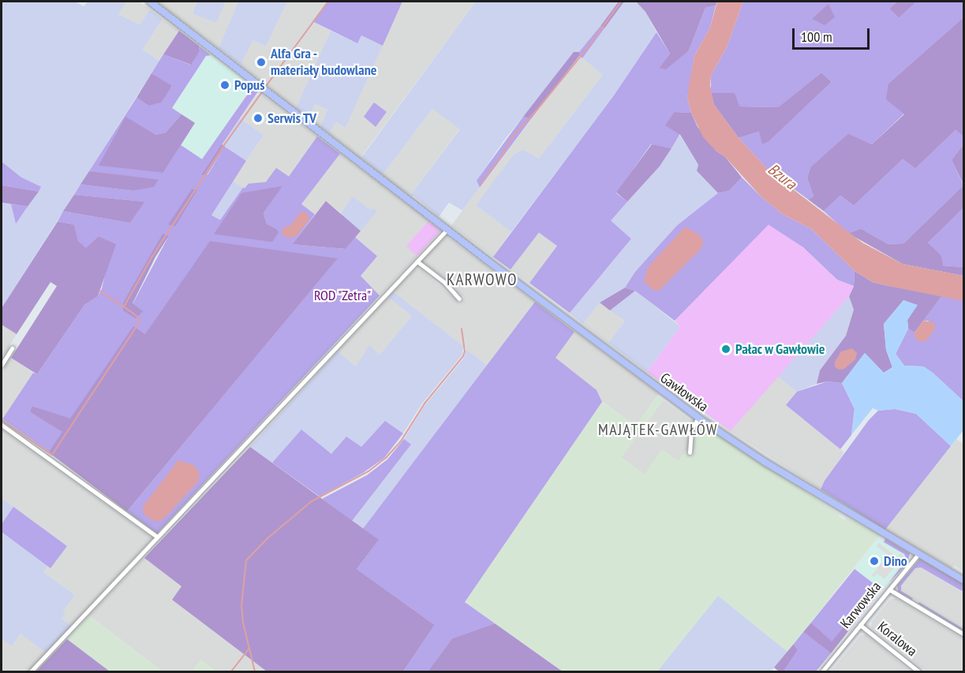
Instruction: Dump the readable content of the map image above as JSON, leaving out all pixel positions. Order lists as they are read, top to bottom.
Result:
{
  "streets": {
    "street": ["Gawłowska", "Karwowska", "Koralowa"]
  },
  "crossings": [
    ["Gawłowska", "Karwowska"],
    ["Karwowska", "Koralowa"]
  ],
  "districts": ["KARWOWO", "MAJĄTEK-GAWŁÓW"],
  "water": ["Bzura"],
  "parks": ["ROD \"Zetra\""],
  "places": [
    "Alfa Gra - materiały budowlane",
    "Popuś",
    "Serwis TV",
    "Pałac w Gawłowie",
    "Dino"
  ],
  "scale_bar": "100 m"
}
